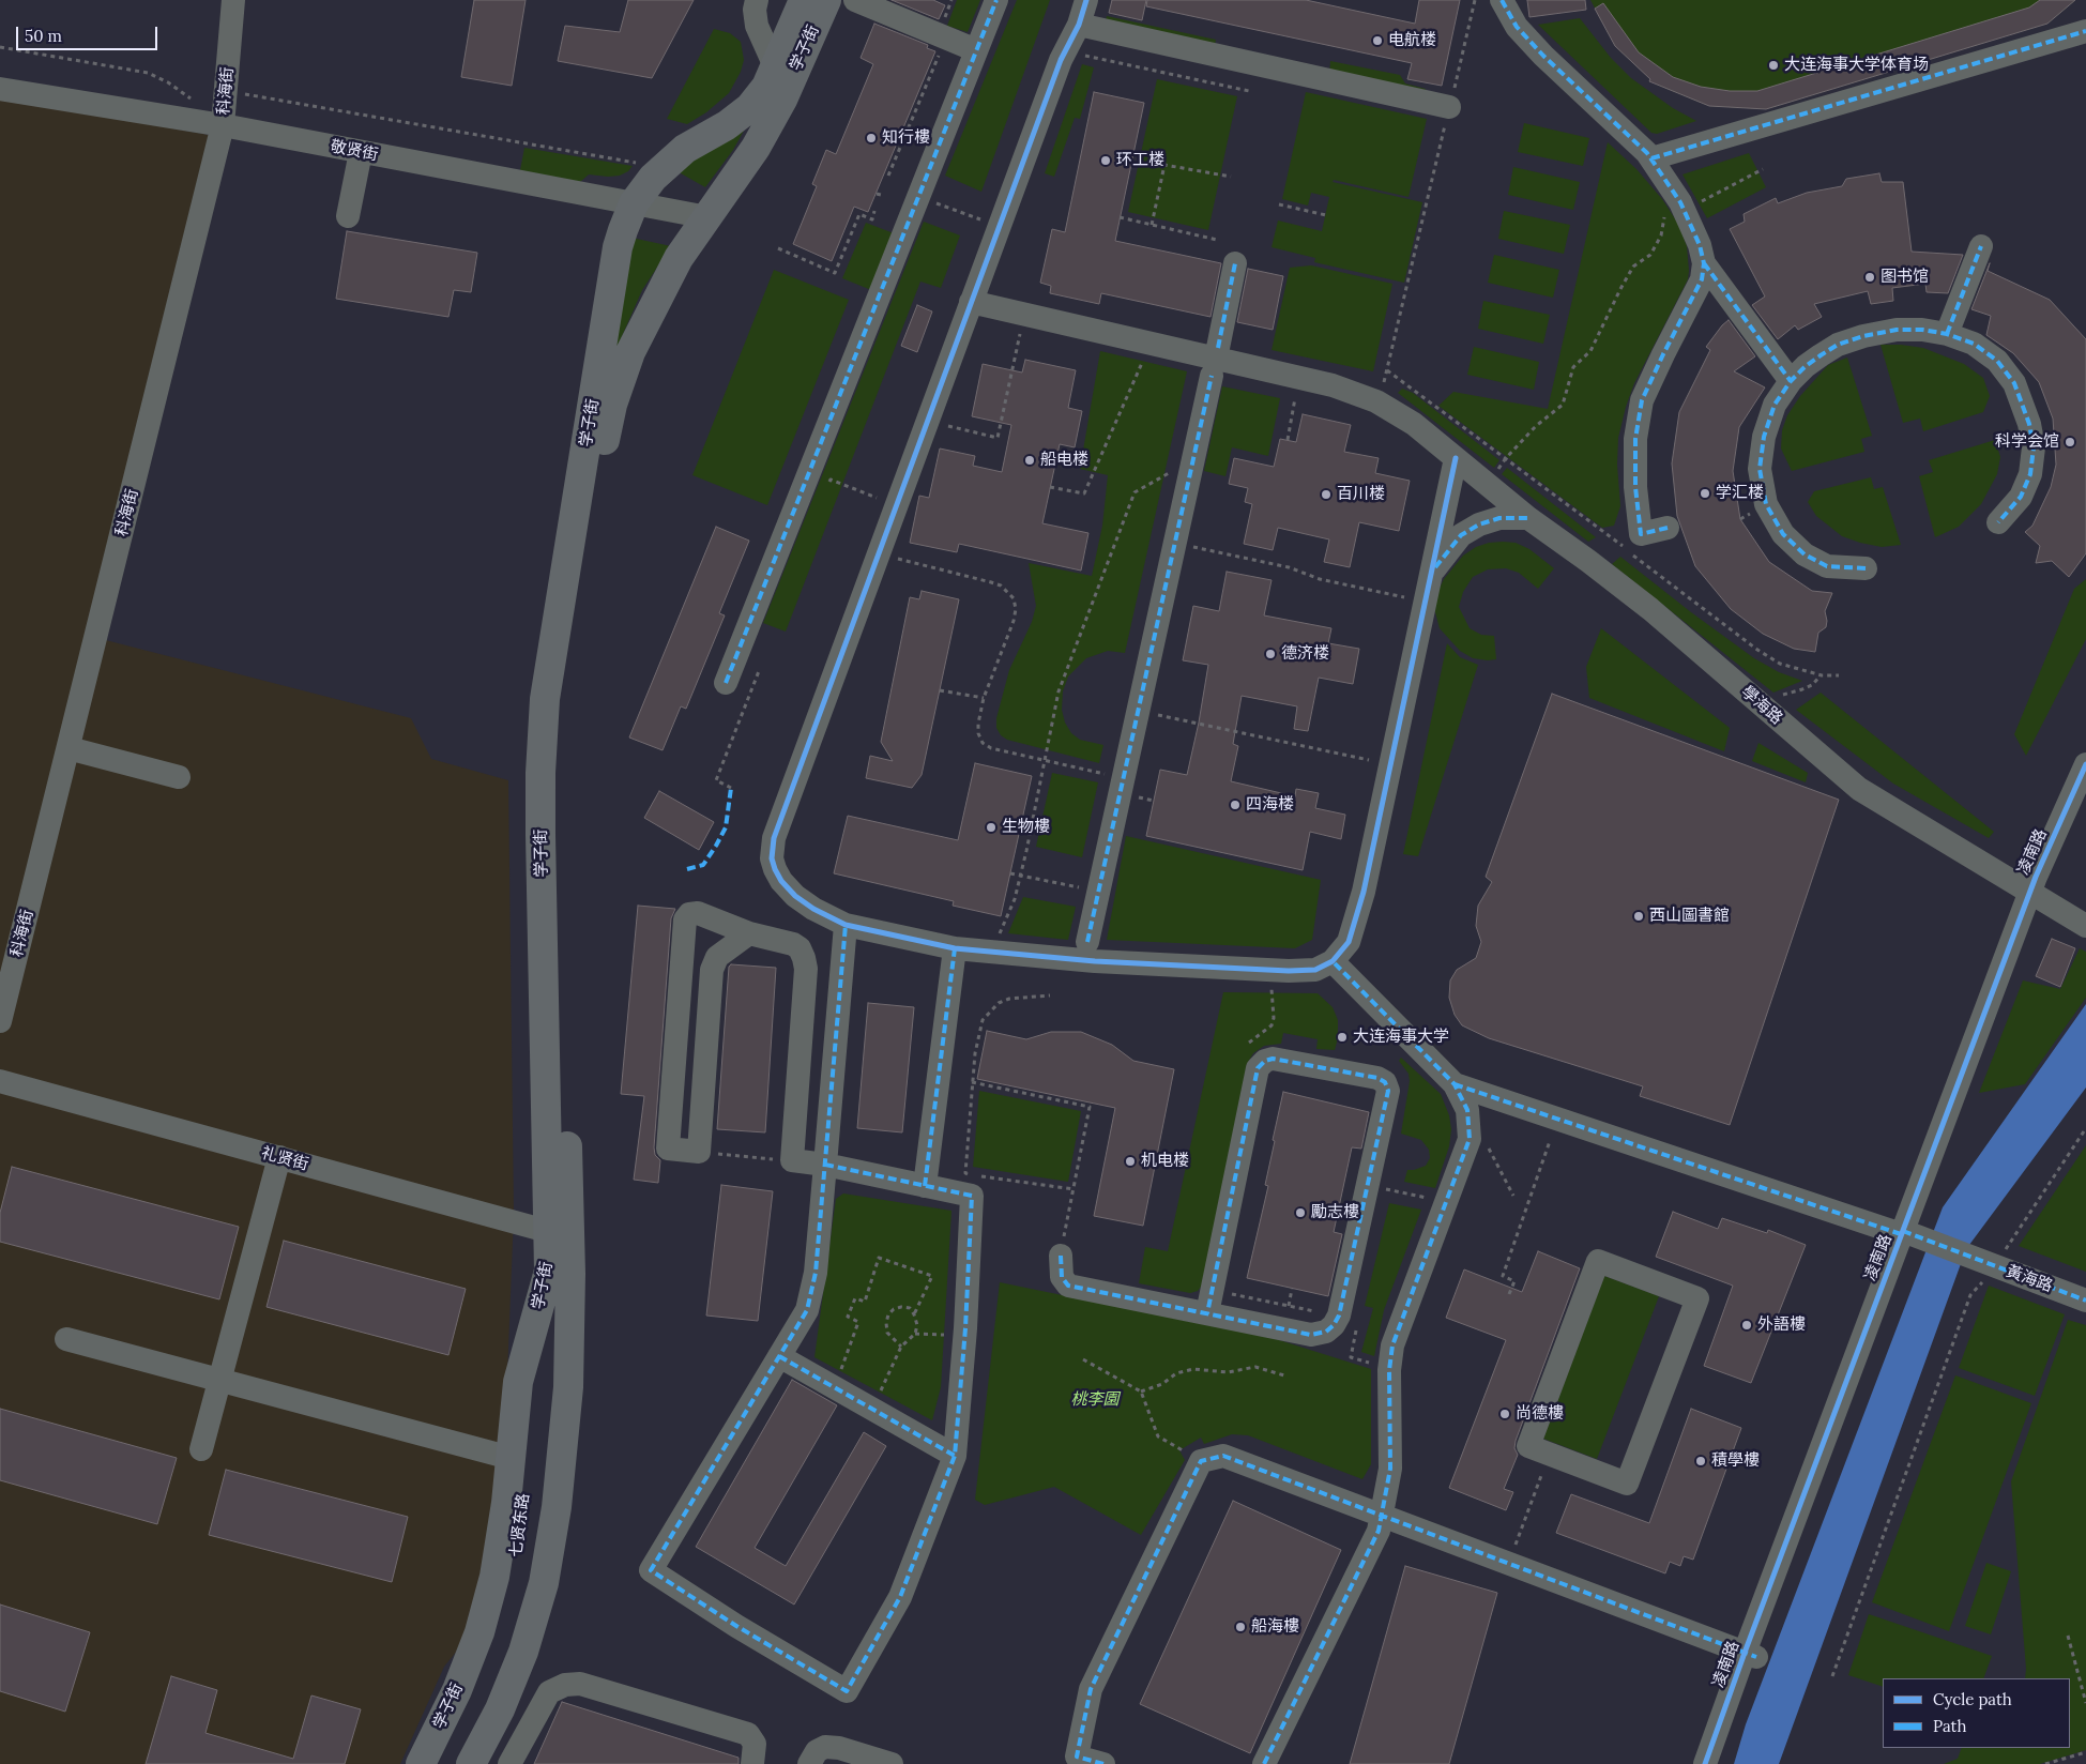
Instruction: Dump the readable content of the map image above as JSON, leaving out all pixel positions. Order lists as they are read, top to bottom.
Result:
{
  "streets": {
    "main road": ["学子街", "七贤东路"],
    "street": [
      "科海街",
      "敬贤街",
      "學海路",
      "凌南路",
      "礼贤街",
      "黃海路"
    ]
  },
  "crossings": [
    ["学子街", "敬贤街"],
    ["学子街", "礼贤街"],
    ["学子街", "七贤东路"],
    ["科海街", "敬贤街"],
    ["學海路", "凌南路"],
    ["凌南路", "黃海路"]
  ],
  "parks": ["桃李園"],
  "places": [
    "电航楼",
    "大连海事大学体育场",
    "知行樓",
    "环工楼",
    "图书馆",
    "科学会馆",
    "船电楼",
    "学汇楼",
    "百川楼",
    "德济楼",
    "四海楼",
    "生物樓",
    "西山圖書館",
    "大连海事大学",
    "机电楼",
    "勵志樓",
    "外語樓",
    "尚德樓",
    "積學樓",
    "船海樓"
  ],
  "legend": ["Cycle path", "Path"],
  "scale_bar": "50 m"
}
